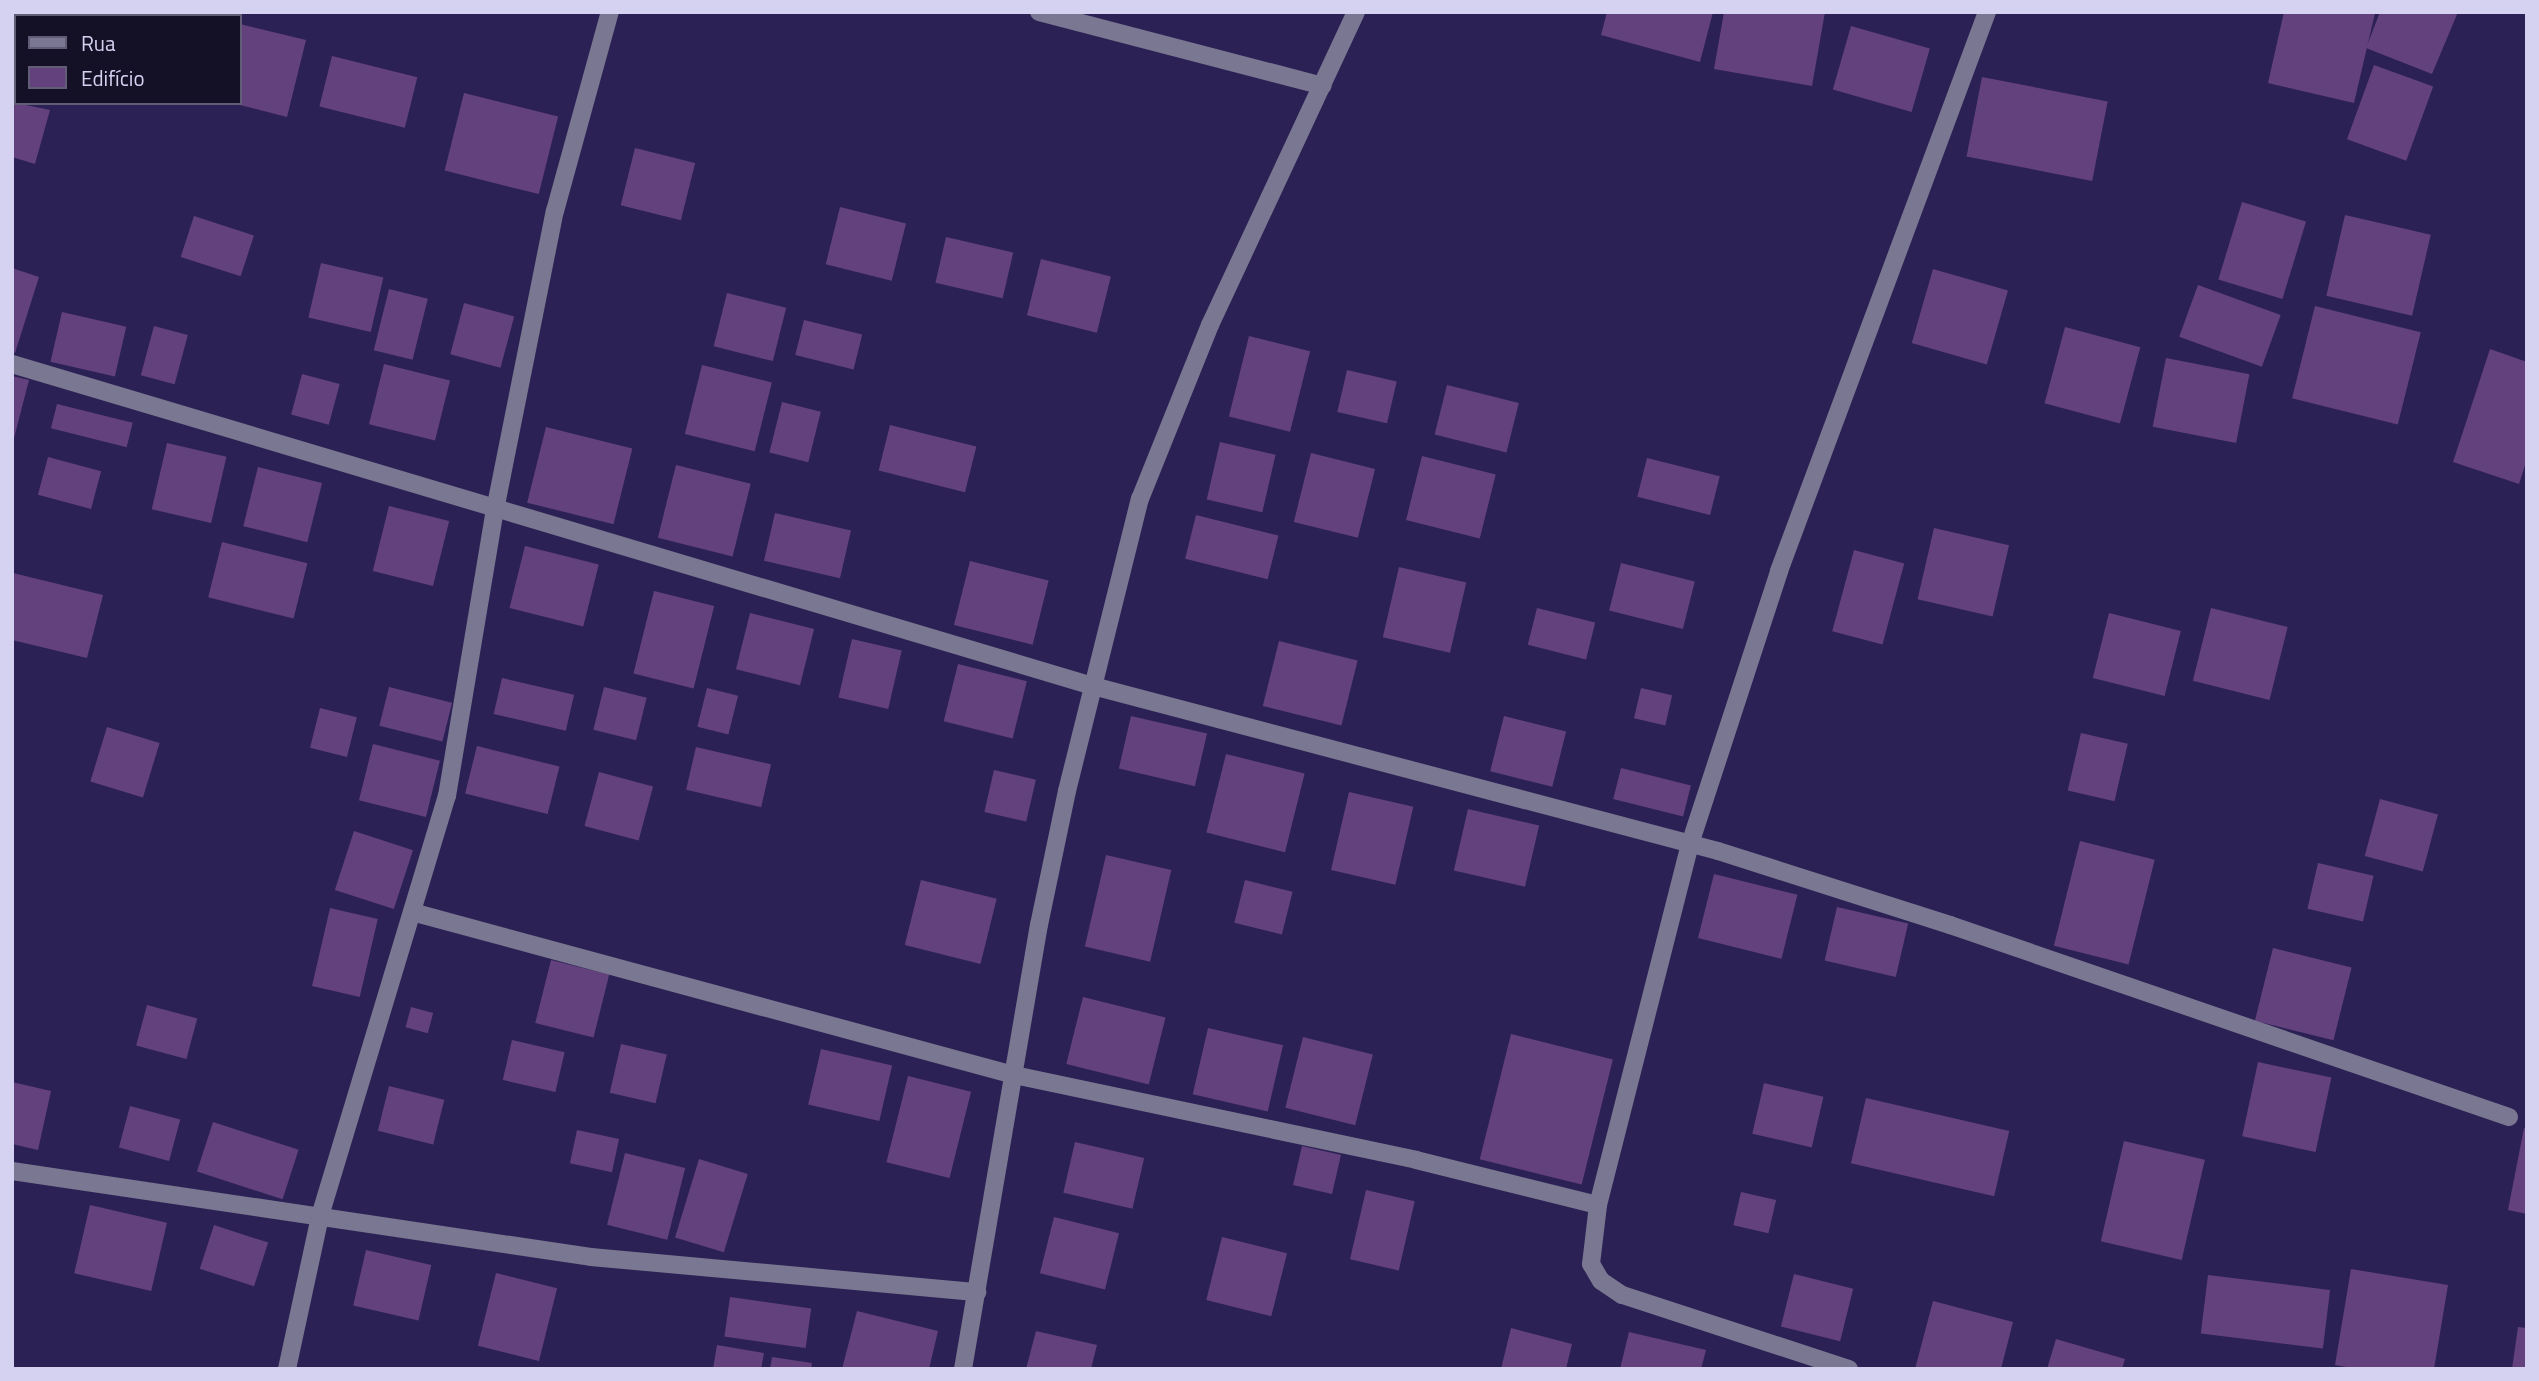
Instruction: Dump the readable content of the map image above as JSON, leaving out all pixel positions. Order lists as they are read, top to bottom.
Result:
{
  "legend": ["Rua", "Edifício"]
}
